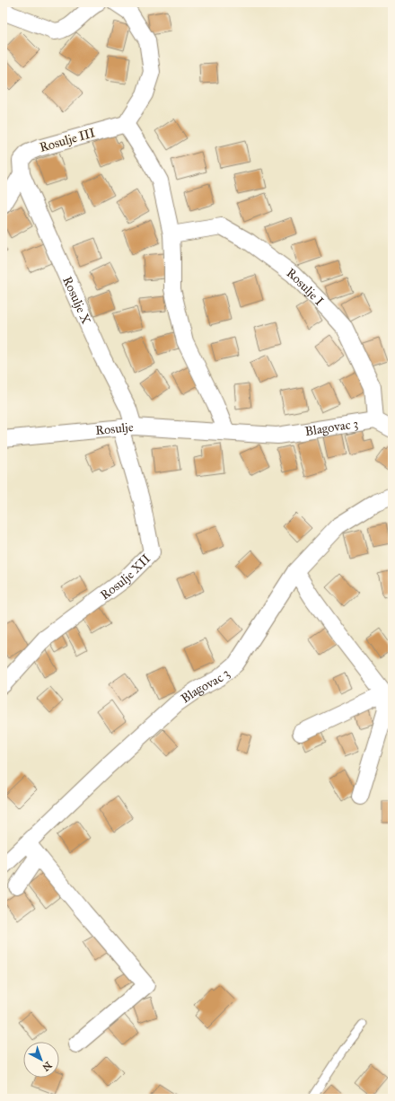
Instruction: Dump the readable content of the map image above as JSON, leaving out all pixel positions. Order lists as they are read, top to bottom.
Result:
{
  "streets": {
    "street": [
      "Rosulje III",
      "Rosulje I",
      "Rosulje X",
      "Blagovac 3",
      "Rosulje",
      "Rosulje XII"
    ]
  },
  "crossings": [
    ["Rosulje III", "Rosulje X"],
    ["Rosulje I", "Blagovac 3"],
    ["Rosulje X", "Rosulje"],
    ["Rosulje X", "Rosulje XII"],
    ["Blagovac 3", "Rosulje"],
    ["Rosulje", "Rosulje XII"]
  ],
  "north": "bottom right"
}
